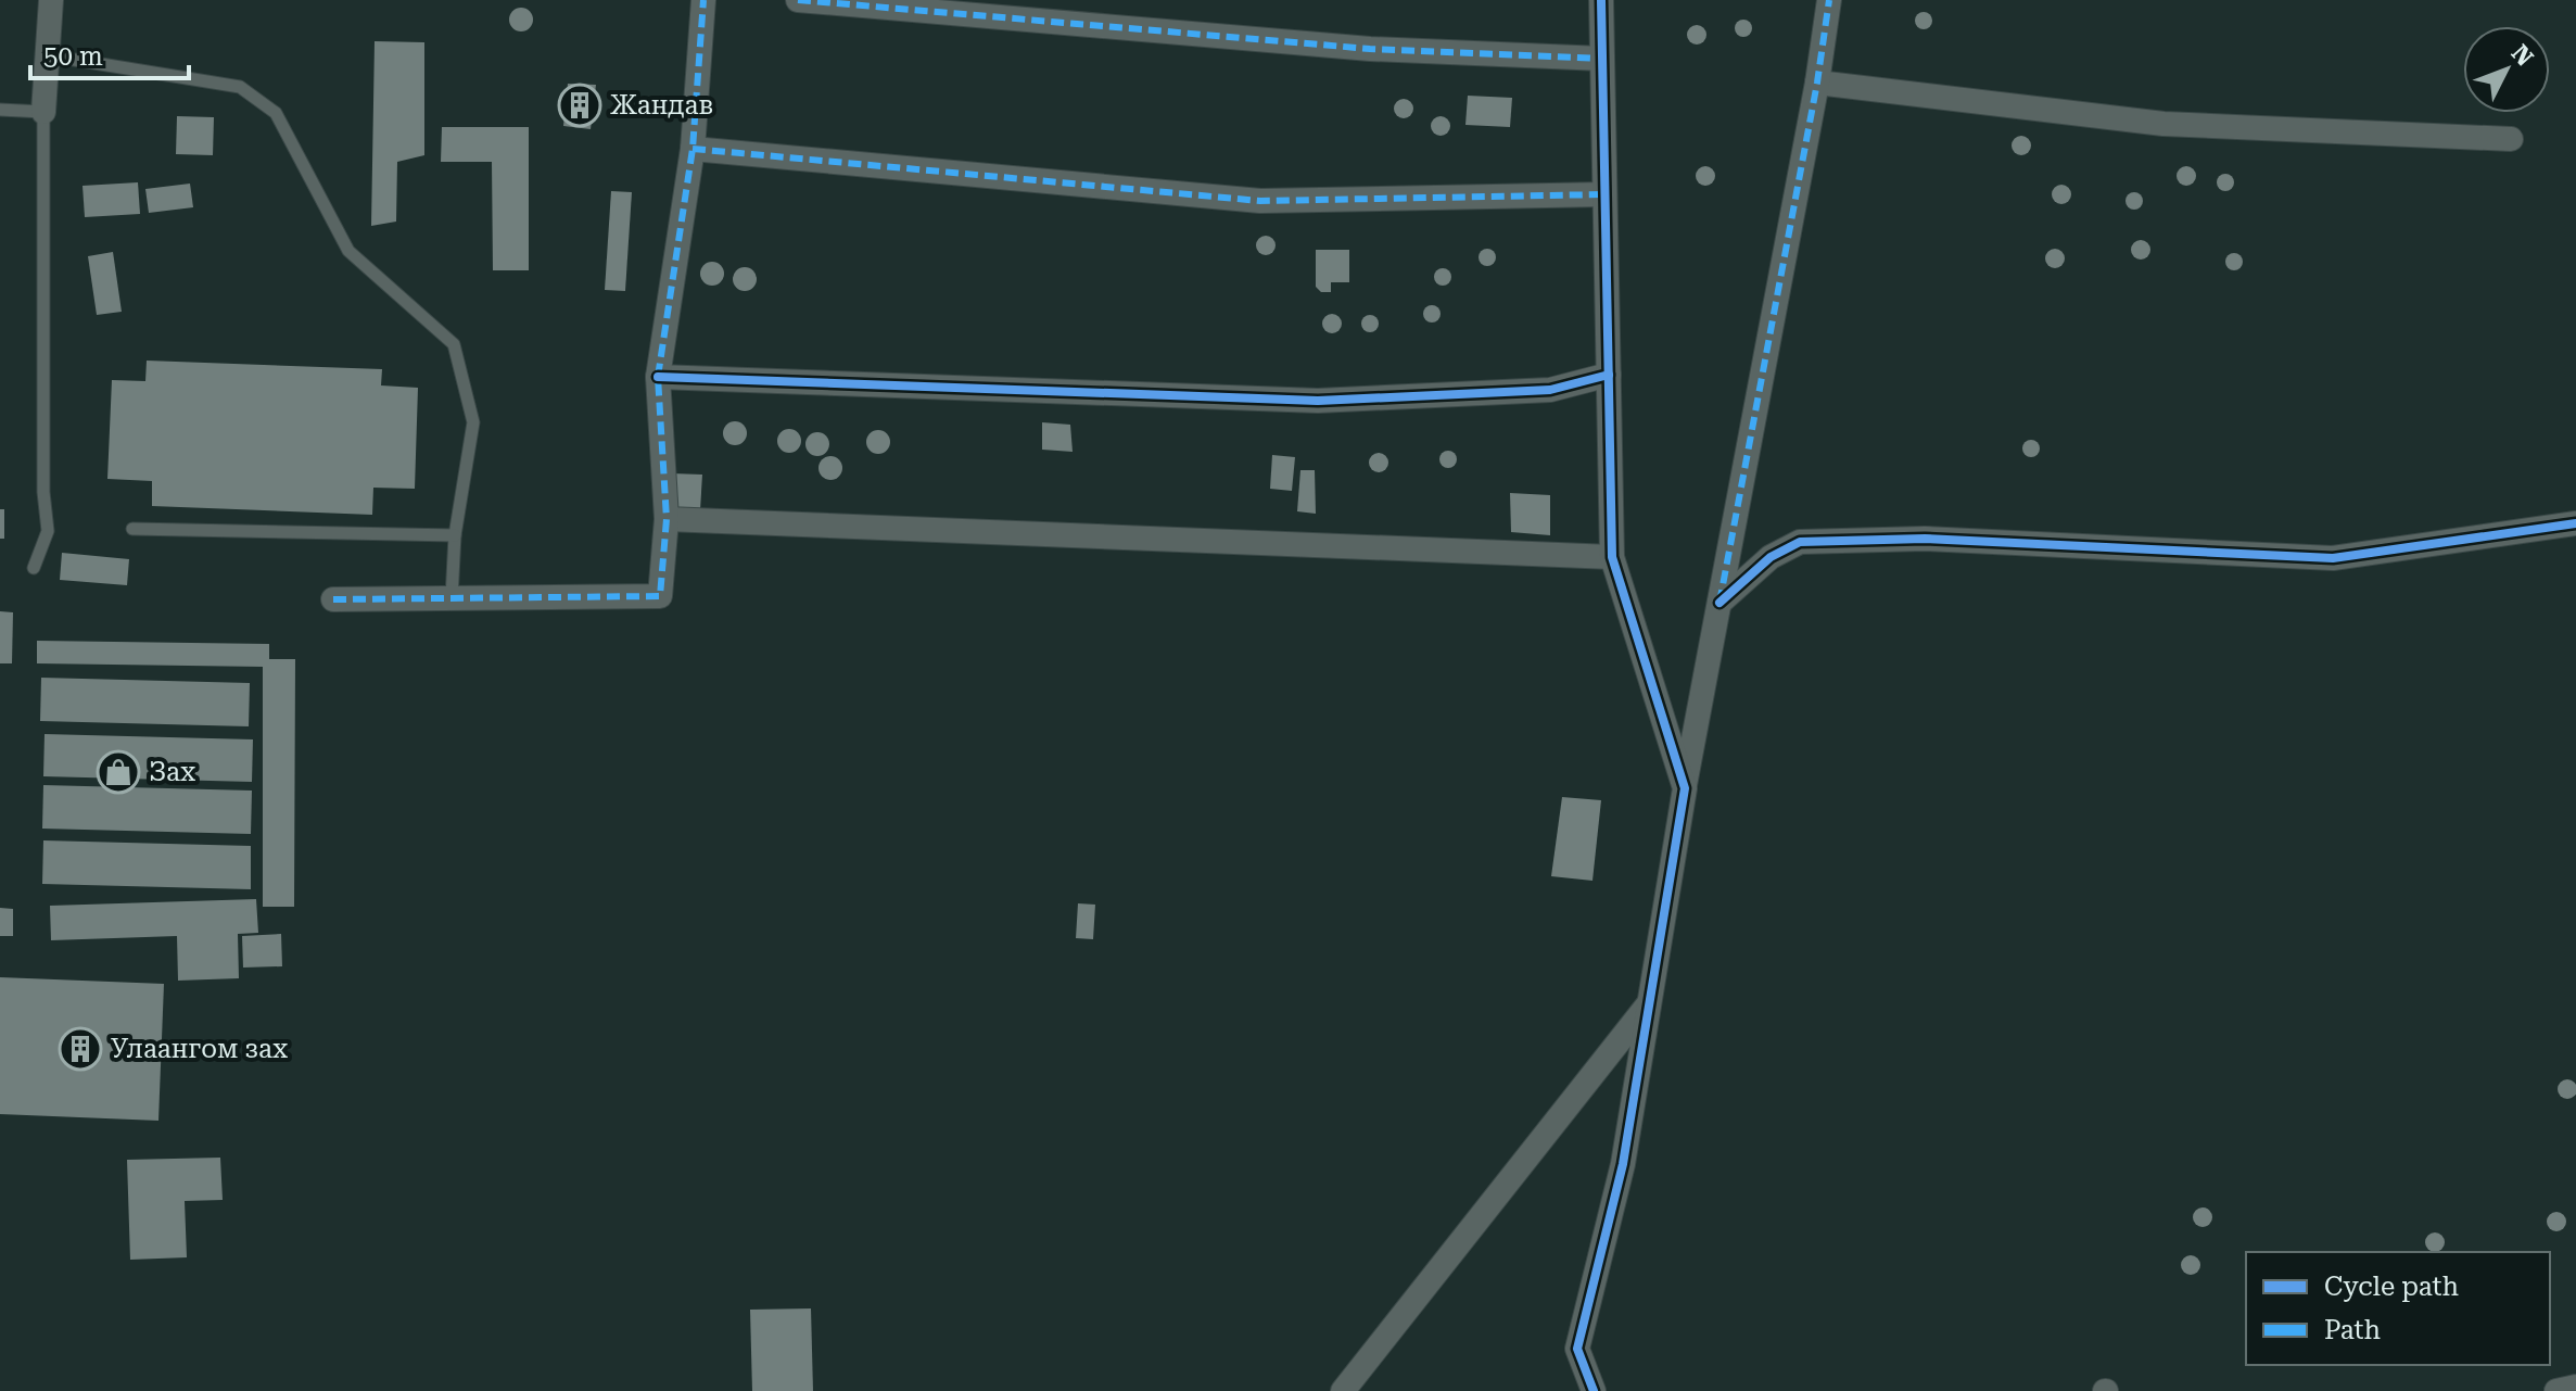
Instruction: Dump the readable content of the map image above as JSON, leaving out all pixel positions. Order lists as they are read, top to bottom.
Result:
{
  "places": {
    "building": ["Жандав", "Улаангом зах"],
    "shop": ["Зах"]
  },
  "legend": ["Cycle path", "Path"],
  "scale_bar": "50 m",
  "north": "top right"
}
